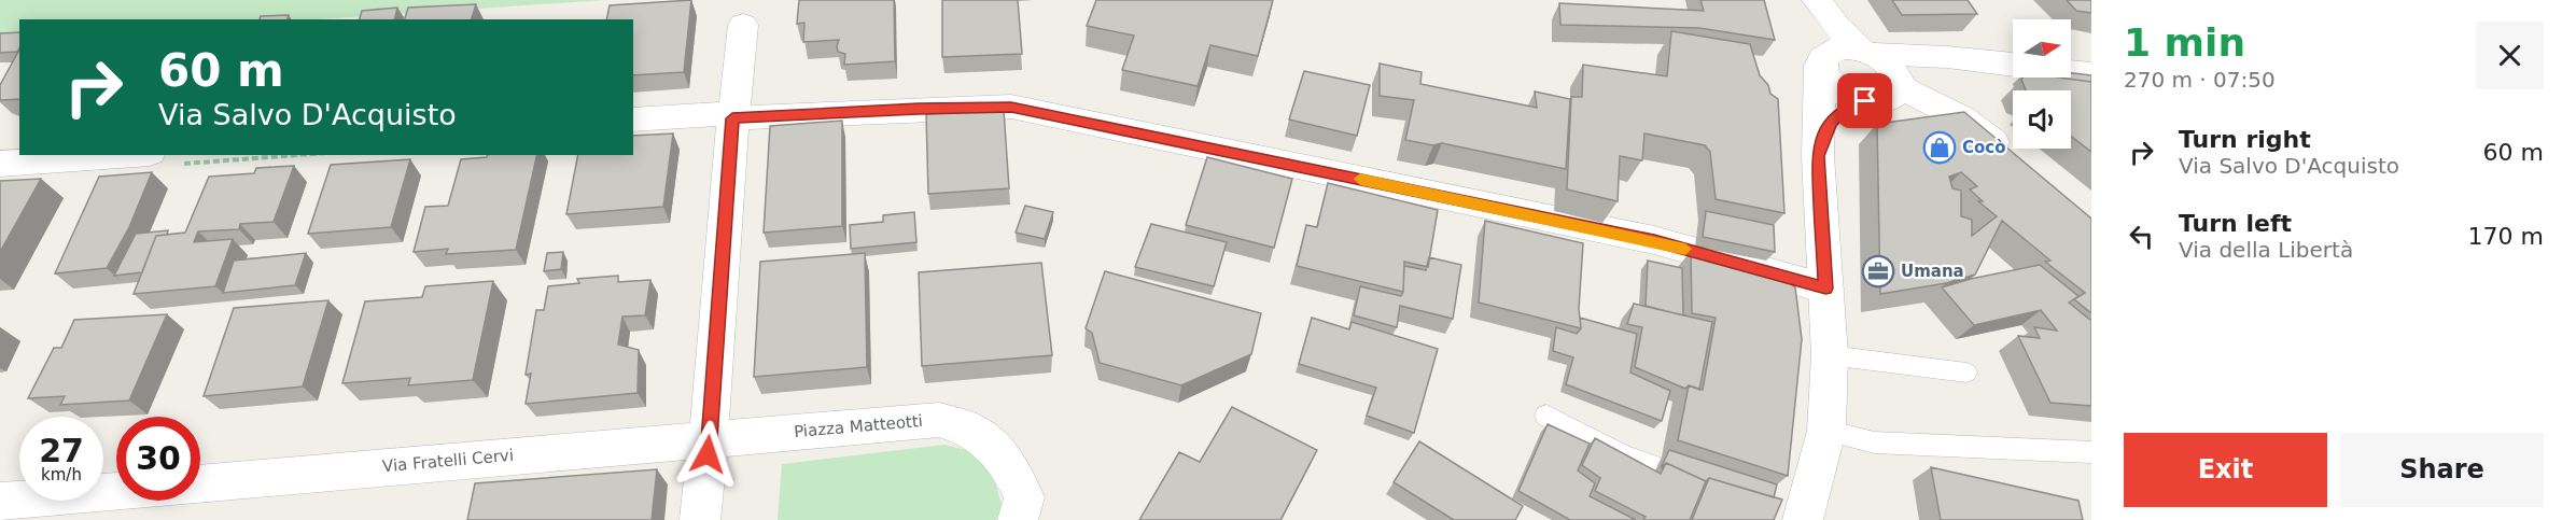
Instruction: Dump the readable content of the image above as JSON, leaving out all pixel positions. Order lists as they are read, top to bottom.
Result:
{
  "streets": {
    "street": ["Piazza Matteotti", "Via Fratelli Cervi"]
  },
  "crossings": [
    ["Piazza Matteotti", "Via Fratelli Cervi"]
  ],
  "places": {
    "shop": ["Cocò"],
    "office": ["Umana"]
  },
  "north": "right",
  "page": {
    "heading": ["1 min", "270 m · 07:50"],
    "turn": ["60 m", "Via Salvo D'Acquisto"],
    "list": [
      {
        "name": "Turn right",
        "note": "Via Salvo D'Acquisto",
        "value": "60 m"
      },
      {
        "name": "Turn left",
        "note": "Via della Libertà",
        "value": "170 m"
      }
    ],
    "speed": "27 km/h",
    "limit": "30",
    "buttons": ["Exit", "Share"]
  }
}
